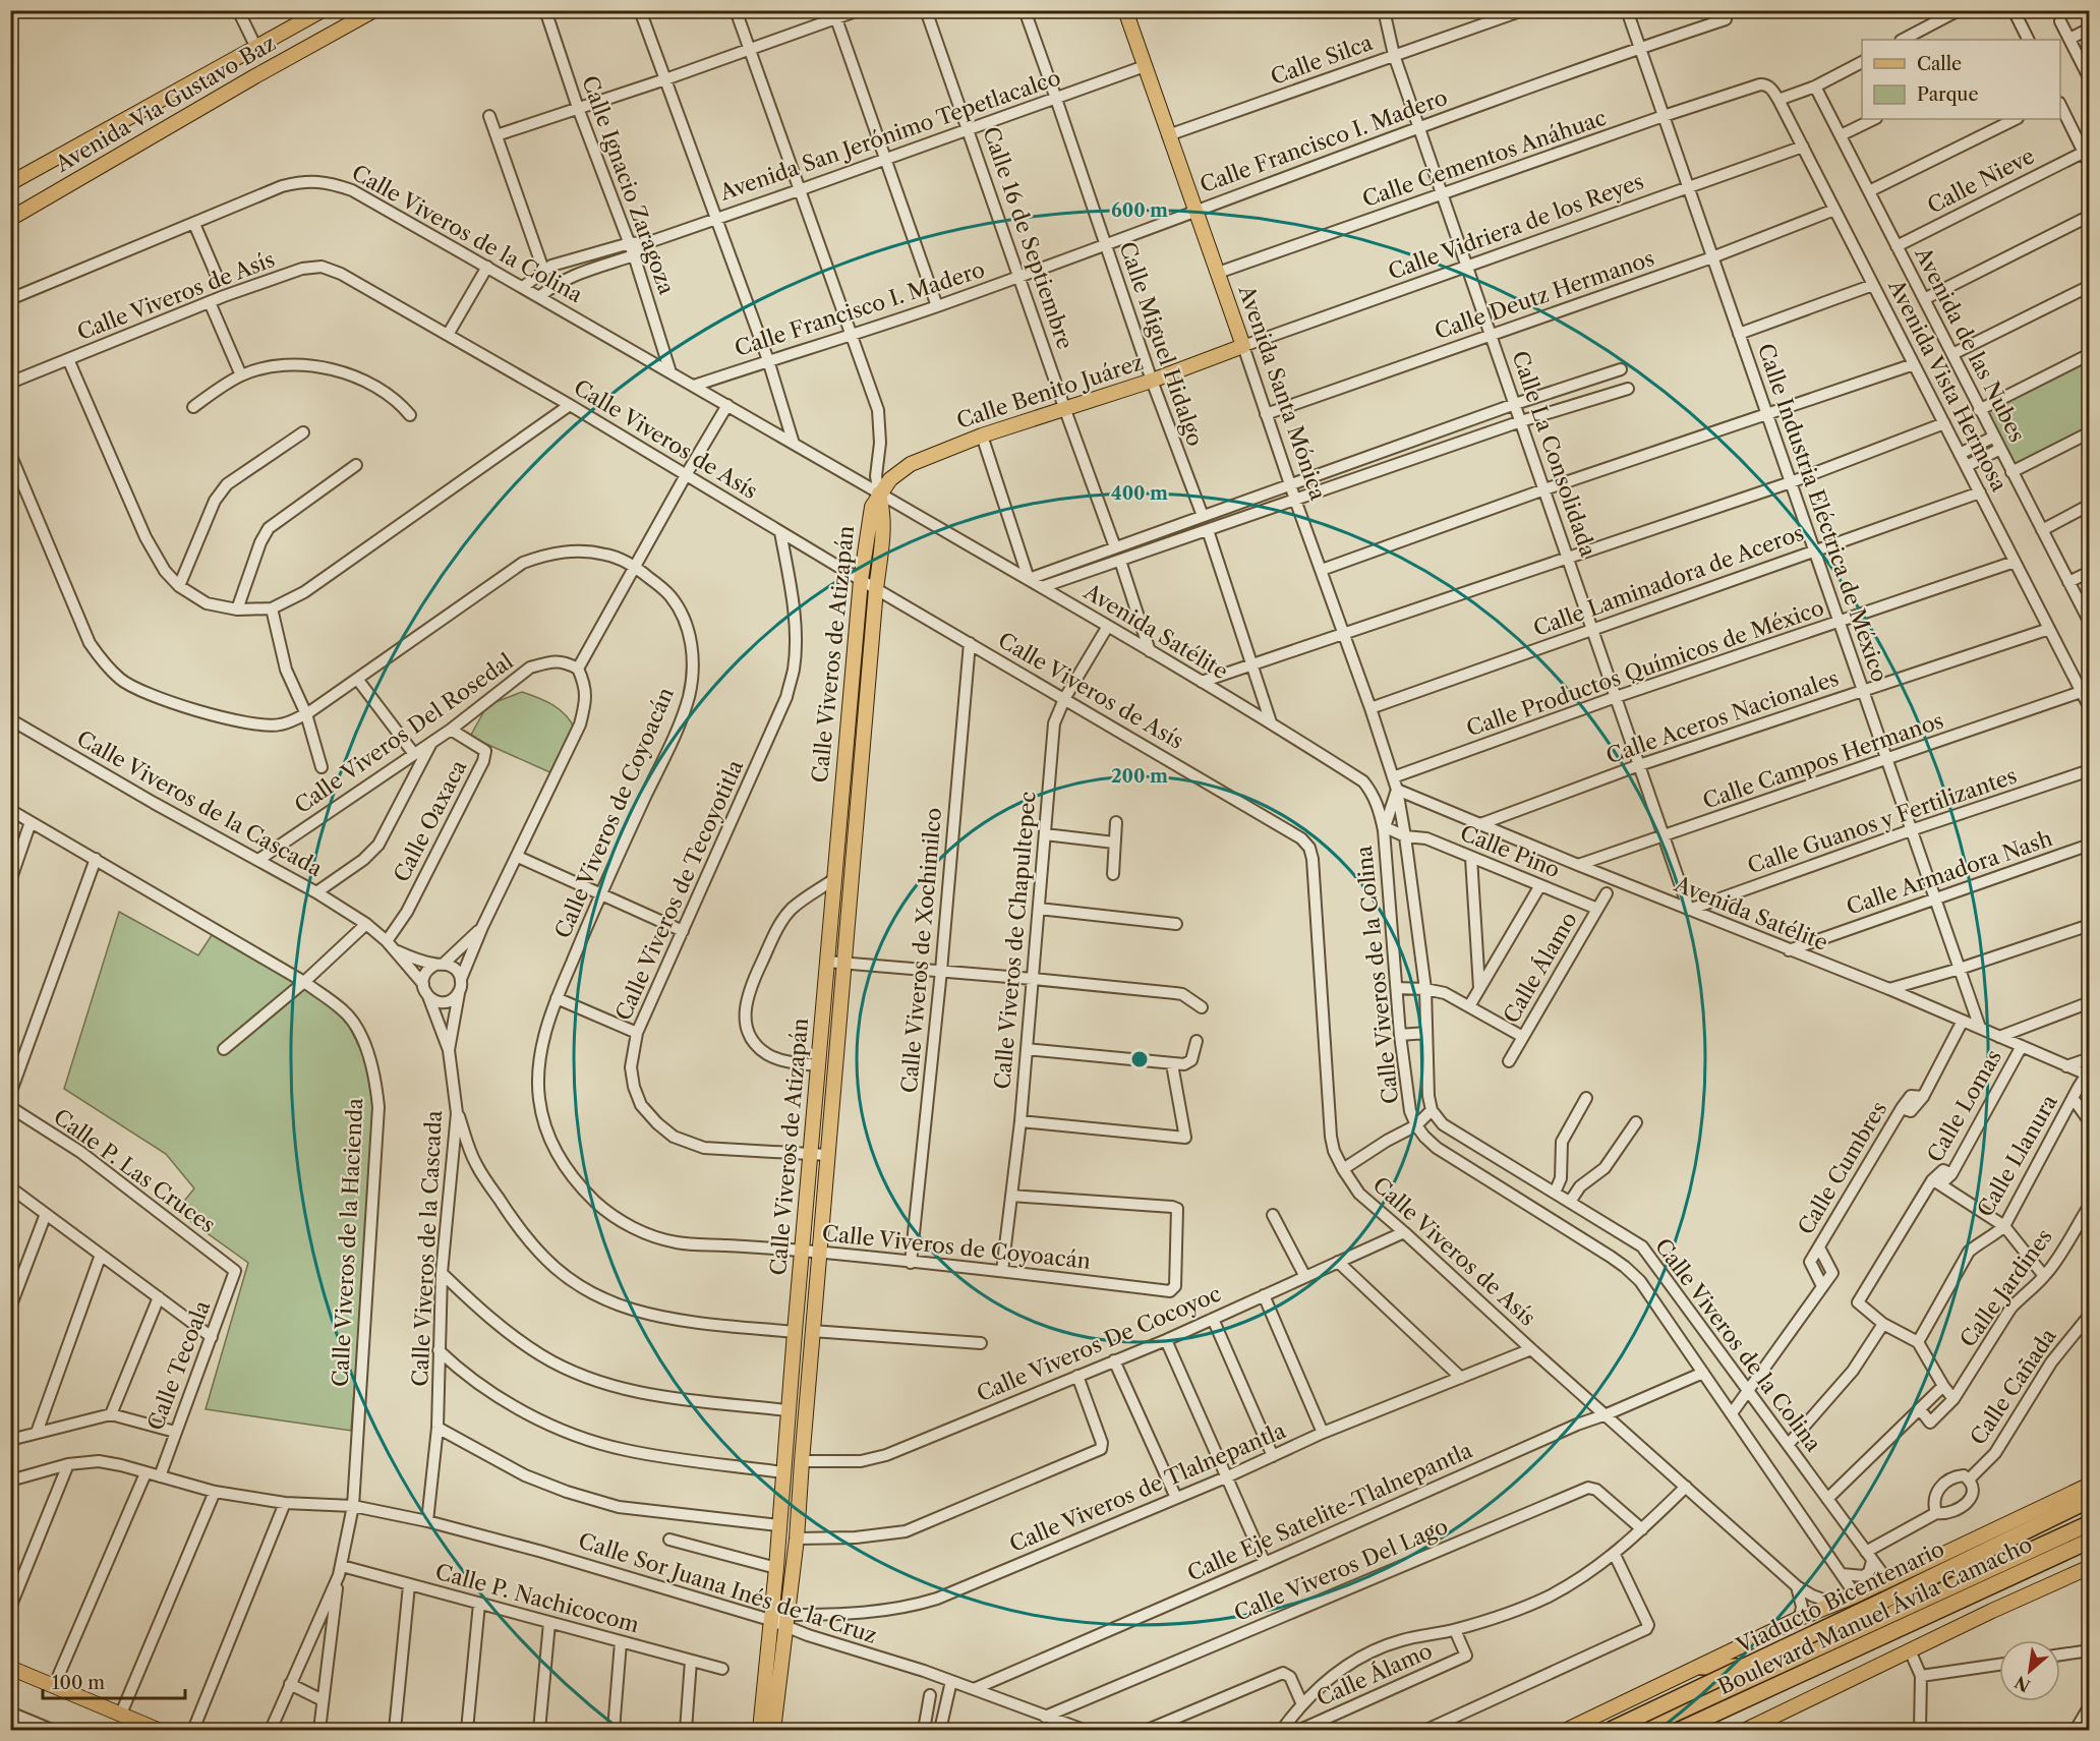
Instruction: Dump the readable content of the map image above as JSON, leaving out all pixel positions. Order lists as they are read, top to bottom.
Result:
{
  "streets": {
    "highway": ["Viaducto Bicentenario", "Boulevard Manuel Ávila Camacho"],
    "main road": [
      "Avenida Via Gustavo Baz",
      "Calle Benito Juárez",
      "Avenida Santa Mónica",
      "Calle Viveros de Atizapán"
    ],
    "street": [
      "Calle Silca",
      "Avenida San Jerónimo Tepetlacalco",
      "Calle Francisco I. Madero",
      "Calle Cementos Anáhuac",
      "Calle Nieve",
      "Calle Ignacio Zaragoza",
      "Calle Vidriera de los Reyes",
      "Calle Viveros de la Colina",
      "Calle 16 de Septiembre",
      "Calle Deutz Hermanos",
      "Calle Viveros de Asís",
      "Calle Miguel Hidalgo",
      "Avenida de las Nubes",
      "Avenida Vista Hermosa",
      "Calle La Consolidada",
      "Calle Industria Eléctrica de México",
      "Calle Laminadora de Aceros",
      "Avenida Satélite",
      "Calle Productos Químicos de México",
      "Calle Aceros Nacionales",
      "Calle Viveros Del Rosedal",
      "Calle Campos Hermanos",
      "Calle Viveros de la Cascada",
      "Calle Viveros de Coyoacán",
      "Calle Oaxaca",
      "Calle Guanos y Fertilizantes",
      "Calle Pino",
      "Calle Armadora Nash",
      "Calle Viveros de Tecoyotitla",
      "Calle Viveros de Chapultepec",
      "Calle Viveros de Xochimilco",
      "Calle Álamo",
      "Calle Lomas",
      "Calle Llanura",
      "Calle Cumbres",
      "Calle P. Las Cruces",
      "Calle Viveros de la Hacienda",
      "Calle Jardines",
      "Calle Viveros De Cocoyoc",
      "Calle Tecoala",
      "Calle Cañada",
      "Calle Viveros de Tlalnepantla",
      "Calle Eje Satelite-Tlalnepantla",
      "Calle Viveros Del Lago",
      "Calle Sor Juana Inés de la Cruz",
      "Calle P. Nachicocom"
    ]
  },
  "crossings": [
    ["Calle Silca", "Avenida Santa Mónica"],
    ["Calle Silca", "Calle La Consolidada"],
    ["Avenida San Jerónimo Tepetlacalco", "Calle Ignacio Zaragoza"],
    ["Avenida San Jerónimo Tepetlacalco", "Calle Viveros de la Colina"],
    ["Avenida San Jerónimo Tepetlacalco", "Calle 16 de Septiembre"],
    ["Avenida San Jerónimo Tepetlacalco", "Calle Miguel Hidalgo"],
    ["Avenida San Jerónimo Tepetlacalco", "Avenida Santa Mónica"],
    ["Calle Francisco I. Madero", "Calle Viveros de la Colina"],
    ["Calle Francisco I. Madero", "Calle 16 de Septiembre"],
    ["Calle Francisco I. Madero", "Calle Miguel Hidalgo"],
    ["Calle Francisco I. Madero", "Avenida Santa Mónica"],
    ["Calle Francisco I. Madero", "Calle La Consolidada"],
    ["Calle Francisco I. Madero", "Calle Industria Eléctrica de México"],
    ["Calle Cementos Anáhuac", "Avenida Vista Hermosa"],
    ["Calle Cementos Anáhuac", "Avenida Santa Mónica"],
    ["Calle Cementos Anáhuac", "Calle La Consolidada"],
    ["Calle Cementos Anáhuac", "Calle Industria Eléctrica de México"],
    ["Calle Nieve", "Avenida de las Nubes"],
    ["Calle Ignacio Zaragoza", "Calle Viveros de la Colina"],
    ["Calle Vidriera de los Reyes", "Avenida Vista Hermosa"],
    ["Calle Vidriera de los Reyes", "Calle Benito Juárez"],
    ["Calle Vidriera de los Reyes", "Avenida Santa Mónica"],
    ["Calle Vidriera de los Reyes", "Calle La Consolidada"],
    ["Calle Vidriera de los Reyes", "Calle Industria Eléctrica de México"],
    ["Calle Viveros de la Colina", "Calle Benito Juárez"],
    ["Calle Viveros de la Colina", "Avenida Santa Mónica"],
    ["Calle Viveros de la Colina", "Avenida Satélite"],
    ["Calle Viveros de la Colina", "Calle Viveros de Atizapán"],
    ["Calle Viveros de la Colina", "Calle Pino"],
    ["Calle Viveros de la Colina", "Calle Eje Satelite-Tlalnepantla"],
    ["Calle Viveros de la Colina", "Boulevard Manuel Ávila Camacho"],
    ["Calle 16 de Septiembre", "Calle Benito Juárez"],
    ["Calle Deutz Hermanos", "Avenida Vista Hermosa"],
    ["Calle Deutz Hermanos", "Avenida Santa Mónica"],
    ["Calle Deutz Hermanos", "Calle La Consolidada"],
    ["Calle Deutz Hermanos", "Calle Industria Eléctrica de México"],
    ["Calle Viveros de Asís", "Calle Viveros de Atizapán"],
    ["Calle Viveros de Asís", "Calle Viveros de Tecoyotitla"],
    ["Calle Viveros de Asís", "Calle Viveros de Chapultepec"],
    ["Calle Viveros de Asís", "Calle Viveros de Xochimilco"],
    ["Calle Viveros de Asís", "Calle Viveros De Cocoyoc"],
    ["Calle Viveros de Asís", "Calle Viveros de Tlalnepantla"],
    ["Calle Viveros de Asís", "Calle Eje Satelite-Tlalnepantla"],
    ["Calle Viveros de Asís", "Boulevard Manuel Ávila Camacho"],
    ["Calle Miguel Hidalgo", "Calle Benito Juárez"],
    ["Avenida Vista Hermosa", "Calle Laminadora de Aceros"],
    ["Avenida Vista Hermosa", "Calle Productos Químicos de México"],
    ["Avenida Vista Hermosa", "Calle Aceros Nacionales"],
    ["Avenida Vista Hermosa", "Calle Campos Hermanos"],
    ["Calle Benito Juárez", "Avenida Santa Mónica"],
    ["Calle Benito Juárez", "Avenida Satélite"],
    ["Calle Benito Juárez", "Calle Viveros de Atizapán"],
    ["Avenida Santa Mónica", "Calle Laminadora de Aceros"],
    ["Avenida Santa Mónica", "Avenida Satélite"],
    ["Avenida Santa Mónica", "Calle Productos Químicos de México"],
    ["Calle La Consolidada", "Calle Laminadora de Aceros"],
    ["Calle La Consolidada", "Avenida Satélite"],
    ["Calle La Consolidada", "Calle Productos Químicos de México"],
    ["Calle La Consolidada", "Calle Aceros Nacionales"],
    ["Calle La Consolidada", "Calle Campos Hermanos"],
    ["Calle La Consolidada", "Calle Guanos y Fertilizantes"],
    ["Calle Industria Eléctrica de México", "Calle Laminadora de Aceros"],
    ["Calle Industria Eléctrica de México", "Avenida Satélite"],
    ["Calle Industria Eléctrica de México", "Calle Productos Químicos de México"],
    ["Calle Industria Eléctrica de México", "Calle Aceros Nacionales"],
    ["Calle Industria Eléctrica de México", "Calle Campos Hermanos"],
    ["Calle Industria Eléctrica de México", "Calle Guanos y Fertilizantes"],
    ["Calle Industria Eléctrica de México", "Calle Armadora Nash"],
    ["Avenida Satélite", "Calle Viveros de Atizapán"],
    ["Avenida Satélite", "Calle Aceros Nacionales"],
    ["Avenida Satélite", "Calle Campos Hermanos"],
    ["Avenida Satélite", "Calle Guanos y Fertilizantes"],
    ["Avenida Satélite", "Calle Pino"],
    ["Avenida Satélite", "Calle Armadora Nash"],
    ["Avenida Satélite", "Calle Viveros de Chapultepec"],
    ["Avenida Satélite", "Calle Lomas"],
    ["Avenida Satélite", "Calle Llanura"],
    ["Avenida Satélite", "Calle Cumbres"],
    ["Calle Viveros de Atizapán", "Calle Viveros de Coyoacán"],
    ["Calle Viveros de Atizapán", "Calle Viveros de Tecoyotitla"],
    ["Calle Viveros de Atizapán", "Calle Viveros De Cocoyoc"],
    ["Calle Viveros de Atizapán", "Calle Viveros de Tlalnepantla"],
    ["Calle Viveros de Atizapán", "Calle Sor Juana Inés de la Cruz"],
    ["Calle Viveros Del Rosedal", "Calle Viveros de la Cascada"],
    ["Calle Viveros Del Rosedal", "Calle Oaxaca"],
    ["Calle Viveros de la Cascada", "Calle Oaxaca"],
    ["Calle Viveros de la Cascada", "Calle Sor Juana Inés de la Cruz"],
    ["Calle Viveros de Coyoacán", "Calle Viveros de Chapultepec"],
    ["Calle Viveros de Coyoacán", "Calle Viveros de Xochimilco"],
    ["Calle Pino", "Calle Álamo"],
    ["Calle P. Las Cruces", "Calle Tecoala"],
    ["Calle Viveros de la Hacienda", "Calle Sor Juana Inés de la Cruz"],
    ["Calle Viveros de la Hacienda", "Calle P. Nachicocom"],
    ["Calle Tecoala", "Calle Sor Juana Inés de la Cruz"],
    ["Calle Viveros de Tlalnepantla", "Calle Sor Juana Inés de la Cruz"],
    ["Calle Eje Satelite-Tlalnepantla", "Calle Sor Juana Inés de la Cruz"],
    ["Calle Viveros Del Lago", "Calle Sor Juana Inés de la Cruz"]
  ],
  "legend": ["Calle", "Parque"],
  "scale_bar": "100 m",
  "north": "bottom left",
  "rings": ["600 m", "400 m", "200 m"]
}
